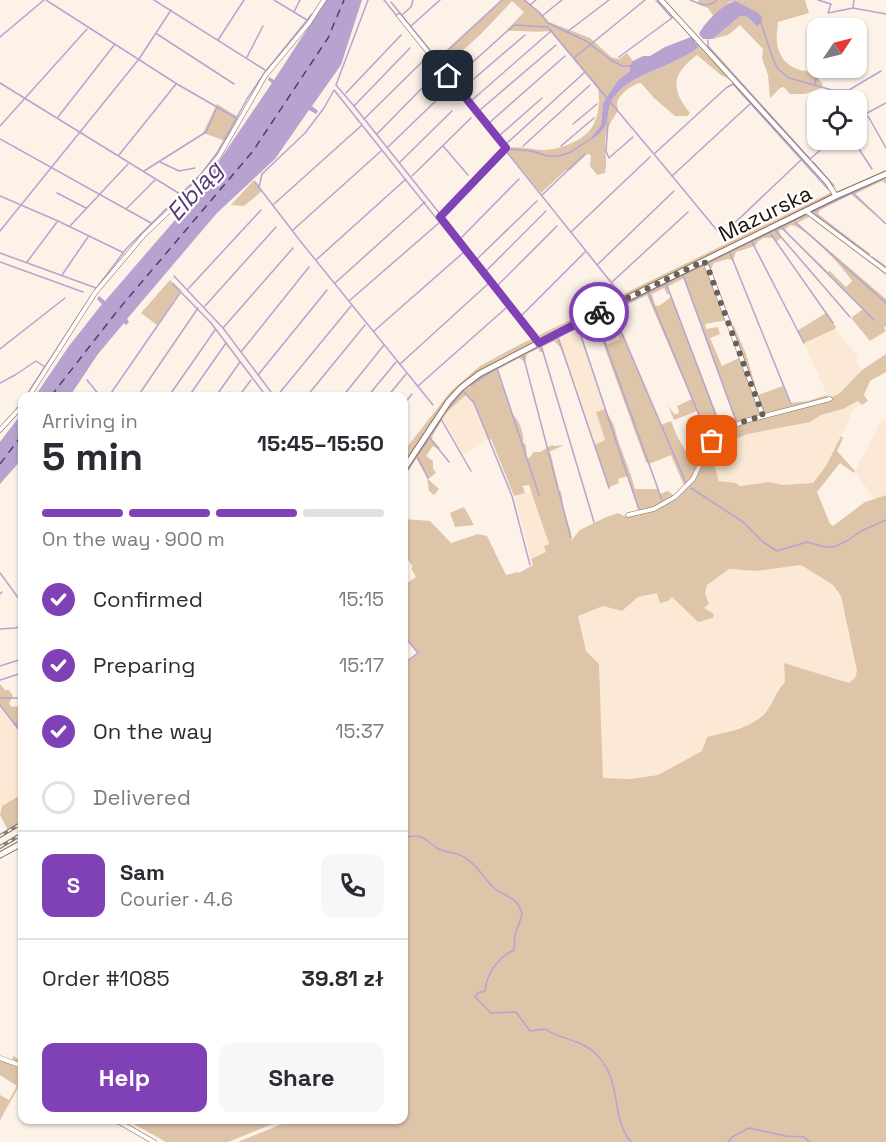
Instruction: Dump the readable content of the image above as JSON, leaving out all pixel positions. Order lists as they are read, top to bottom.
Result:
{
  "streets": {
    "main road": ["Mazurska"]
  },
  "water": ["Elbląg"],
  "north": "top right",
  "page": {
    "heading": ["5 min", "Arriving in", "15:45–15:50"],
    "panel": [
      "Sam",
      "Courier · 4.6",
      "Order #1085",
      "39.81 zł"
    ],
    "bar": "On the way · 900 m",
    "list": [
      ["Confirmed", "15:15"],
      ["Preparing", "15:17"],
      ["On the way", "15:37"],
      "Delivered"
    ],
    "round": "S",
    "buttons": ["Help", "Share"]
  }
}
